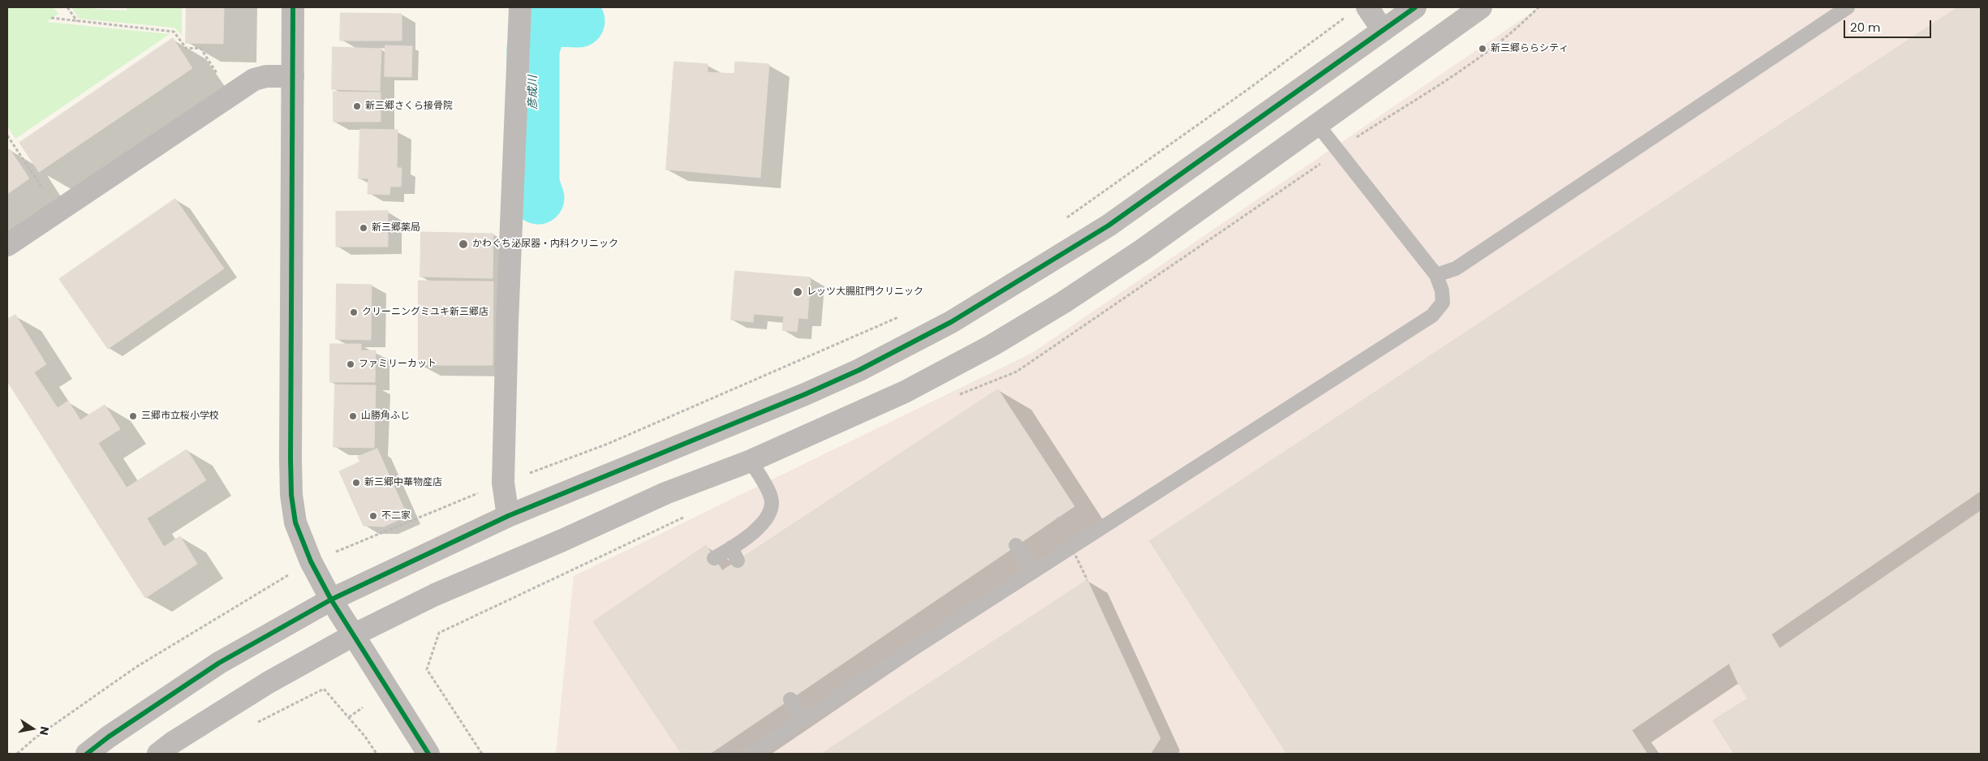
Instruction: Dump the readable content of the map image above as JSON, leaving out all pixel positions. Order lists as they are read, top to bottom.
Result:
{
  "water": ["彦成川"],
  "places": [
    "新三郷ららシティ",
    "新三郷さくら接骨院",
    "新三郷薬局",
    "かわぐち泌尿器・内科クリニック",
    "レッツ大腸肛門クリニック",
    "クリーニングミユキ新三郷店",
    "ファミリーカット",
    "三郷市立桜小学校",
    "山勝角ふじ",
    "新三郷中華物産店",
    "不二家"
  ],
  "scale_bar": "20 m",
  "north": "right"
}
